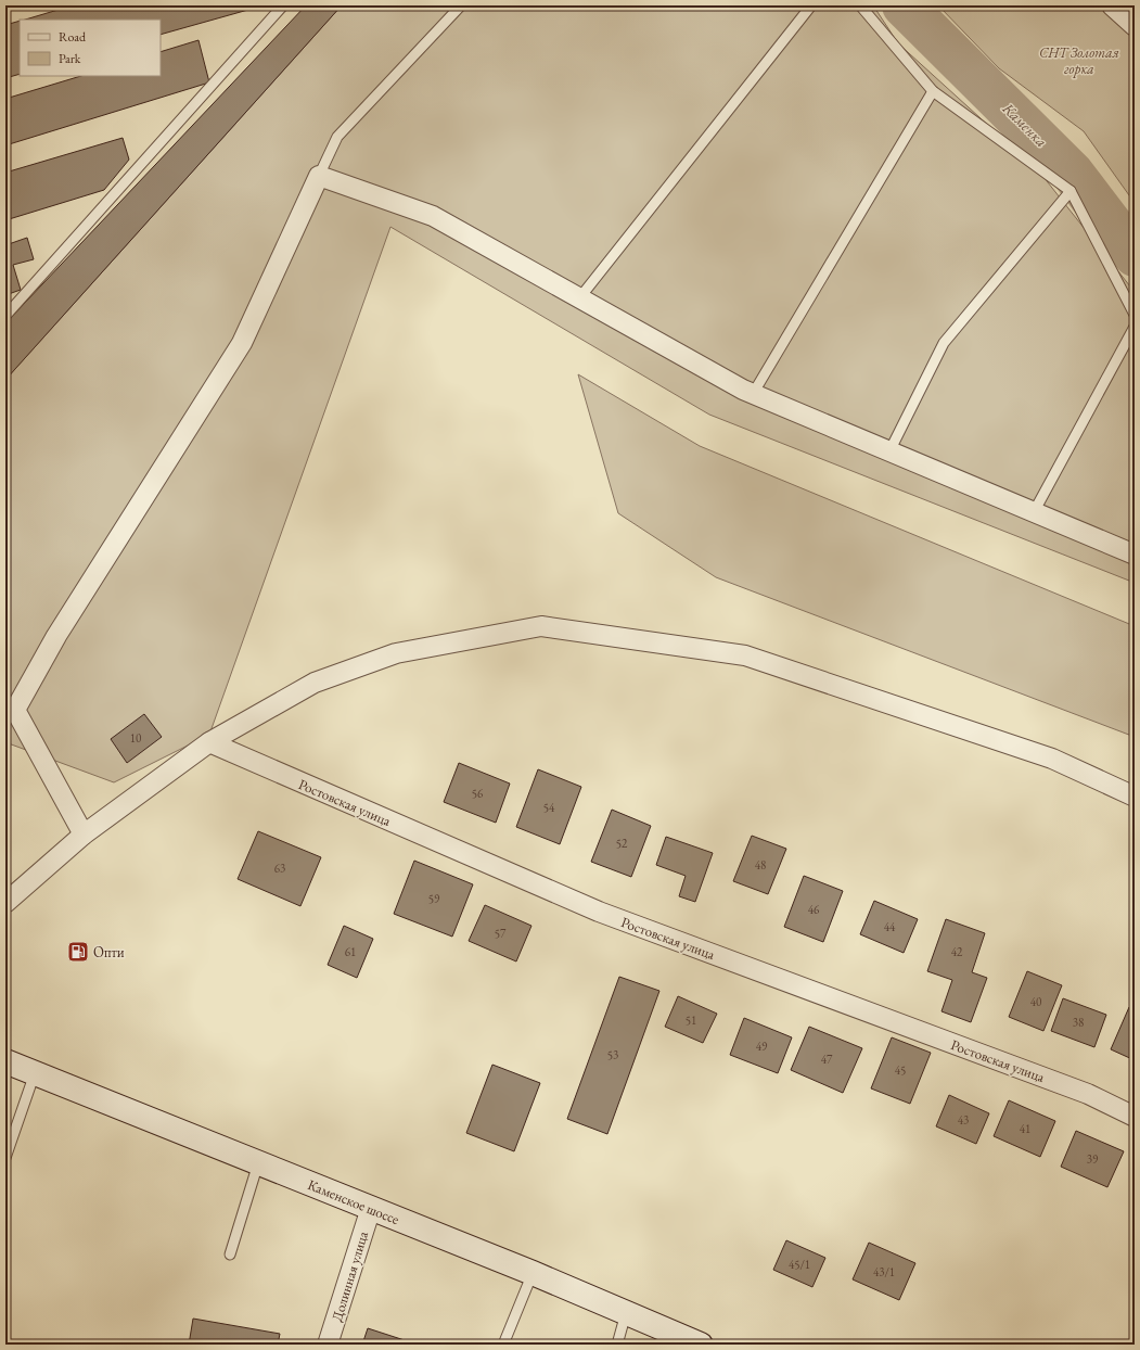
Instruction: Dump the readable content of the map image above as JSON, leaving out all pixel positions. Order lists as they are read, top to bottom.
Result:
{
  "streets": {
    "street": ["Ростовская улица", "Каменское шоссе", "Долинная улица"]
  },
  "crossings": [
    ["Каменское шоссе", "Долинная улица"]
  ],
  "water": ["Каменка"],
  "parks": ["СНТ Золотая горка"],
  "places": {
    "fuel station": ["Опти"]
  },
  "house_numbers": [
    "10",
    "56",
    "54",
    "52",
    "48",
    "63",
    "59",
    "46",
    "44",
    "57",
    "61",
    "42",
    "40",
    "51",
    "38",
    "49",
    "53",
    "47",
    "45",
    "43",
    "41",
    "39",
    "45/1",
    "43/1"
  ],
  "legend": ["Road", "Park"]
}
